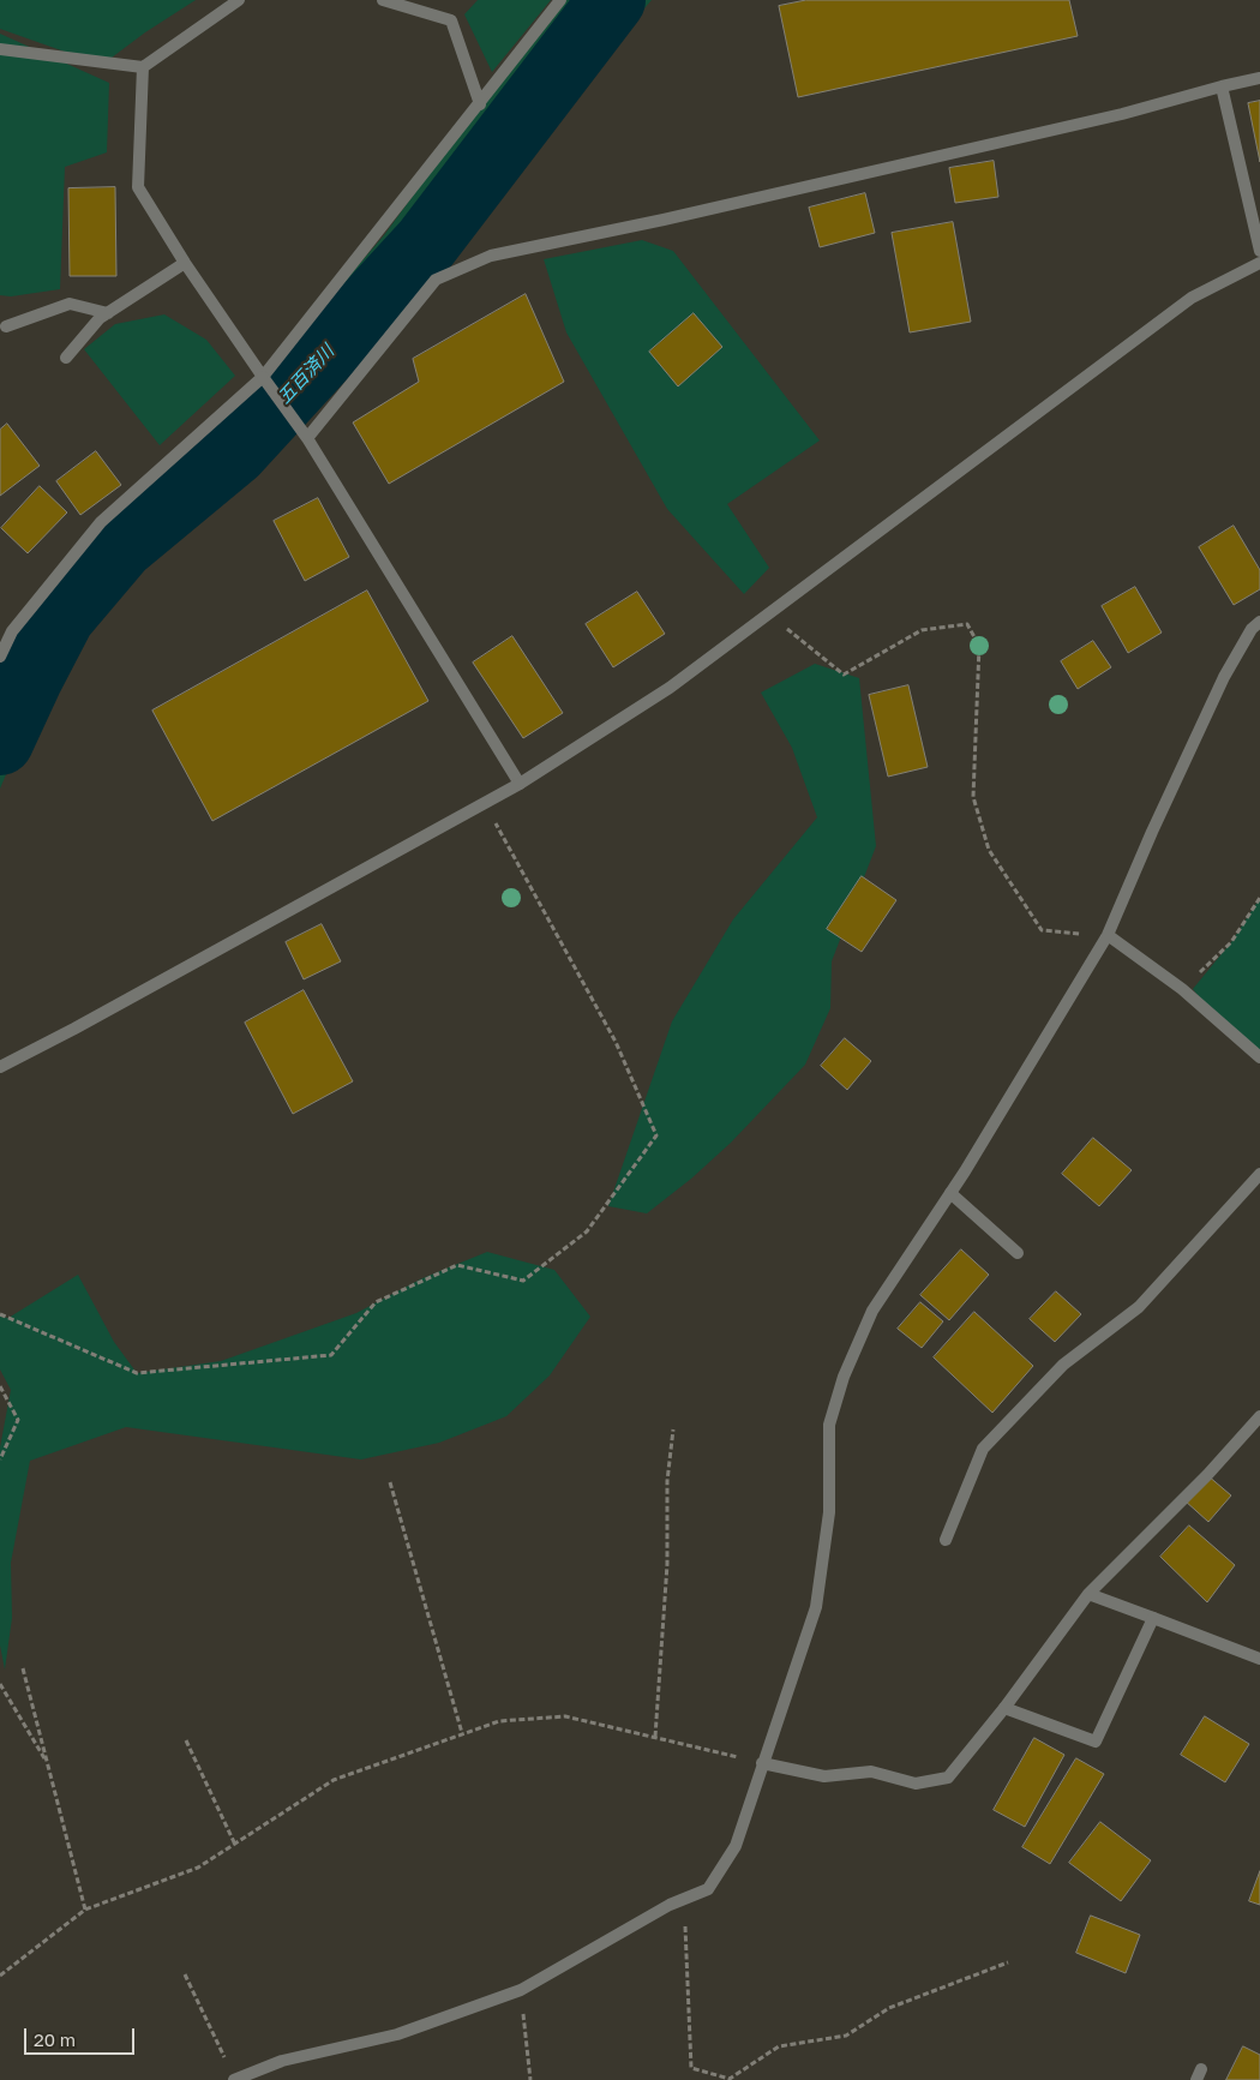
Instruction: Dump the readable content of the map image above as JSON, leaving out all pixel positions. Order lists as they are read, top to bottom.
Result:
{
  "water": ["五百済川"],
  "scale_bar": "20 m"
}
